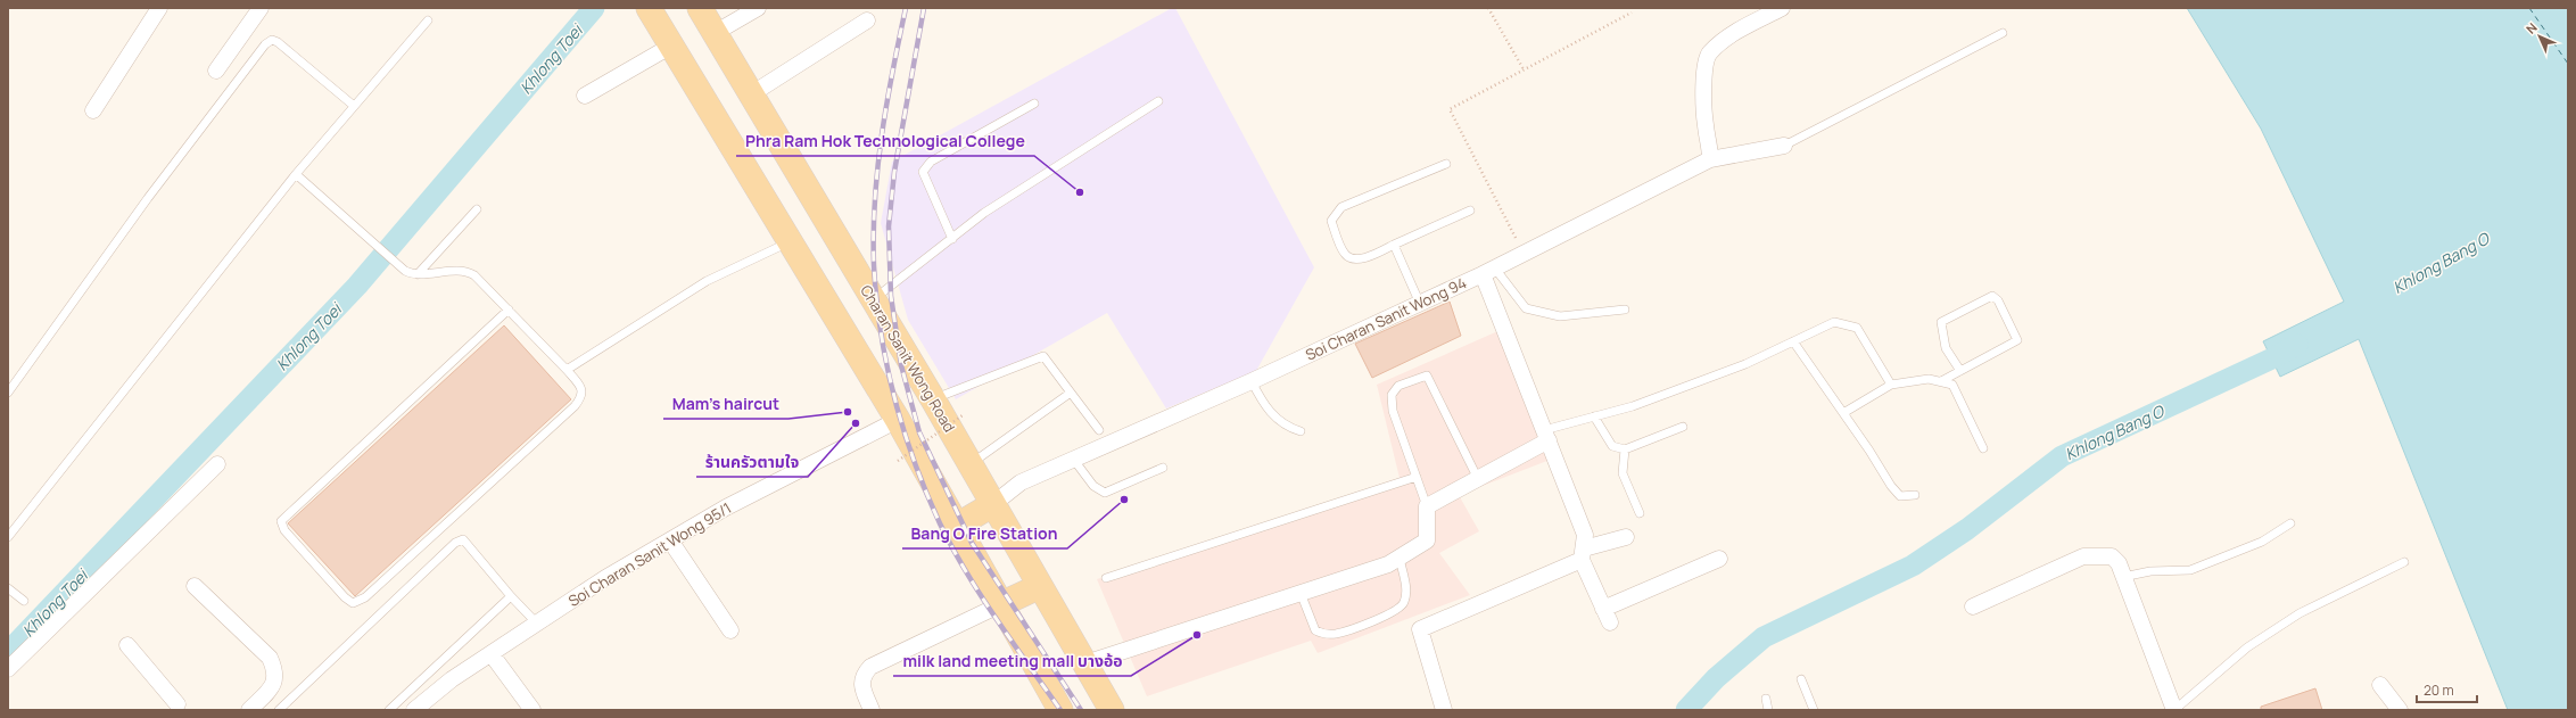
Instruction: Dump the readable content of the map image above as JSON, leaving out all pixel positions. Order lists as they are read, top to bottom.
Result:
{
  "streets": {
    "main road": ["Charan Sanit Wong Road"],
    "street": ["Soi Charan Sanit Wong 94", "Soi Charan Sanit Wong 95/1"]
  },
  "crossings": [
    ["Soi Charan Sanit Wong 94", "Charan Sanit Wong Road"]
  ],
  "water": ["Khlong Toei", "Khlong Bang O"],
  "places": [
    "Phra Ram Hok Technological College",
    "Mam's haircut",
    "ร้านครัวตามใจ",
    "Bang O Fire Station",
    "milk land meeting mall บางอ้อ"
  ],
  "scale_bar": "20 m",
  "north": "top left"
}
